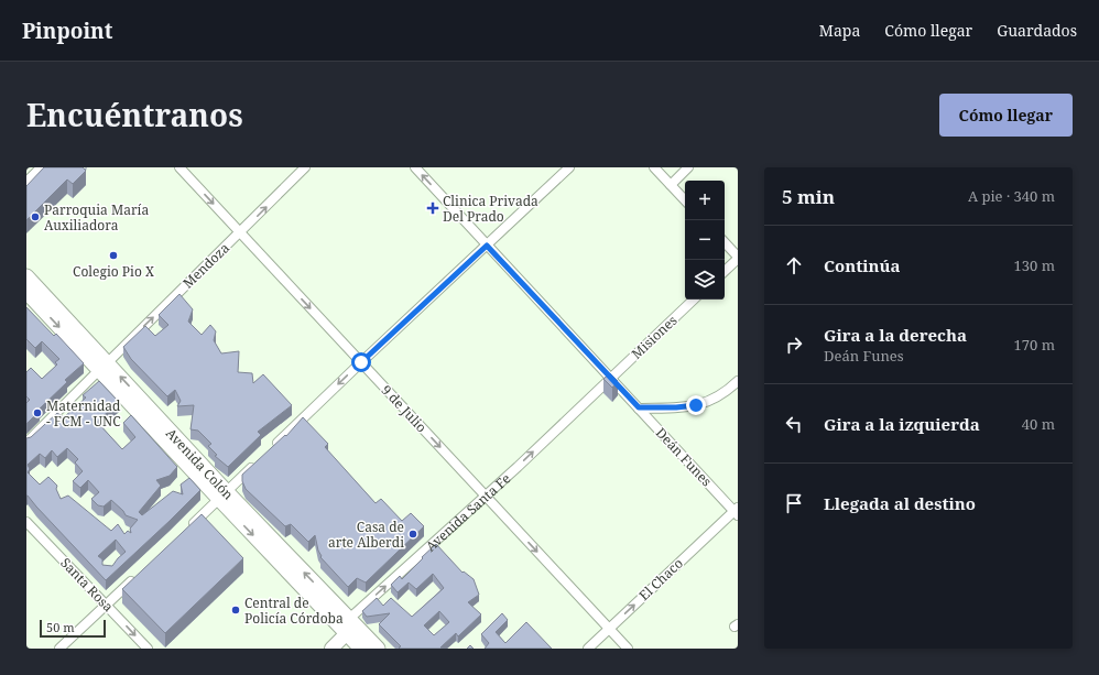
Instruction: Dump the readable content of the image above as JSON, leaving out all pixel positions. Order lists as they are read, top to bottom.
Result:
{
  "streets": {
    "main road": ["Avenida Colón"],
    "street": [
      "Mendoza",
      "Misiones",
      "9 de Julio",
      "Deán Funes",
      "Avenida Santa Fe",
      "El Chaco",
      "Santa Rosa"
    ]
  },
  "crossings": [
    ["Mendoza", "9 de Julio"],
    ["Mendoza", "Avenida Colón"],
    ["Misiones", "Deán Funes"],
    ["Misiones", "Avenida Santa Fe"],
    ["9 de Julio", "Avenida Santa Fe"],
    ["9 de Julio", "El Chaco"],
    ["Deán Funes", "Avenida Santa Fe"],
    ["Deán Funes", "El Chaco"],
    ["Avenida Colón", "Avenida Santa Fe"]
  ],
  "one_way": [
    "Mendoza",
    "9 de Julio",
    "Avenida Santa Fe",
    "El Chaco"
  ],
  "places": {
    "health": ["Clinica Privada Del Prado"],
    "other": [
      "Parroquia María Auxiliadora",
      "Colegio Pio X",
      "Maternidad - FCM - UNC",
      "Casa de arte Alberdi",
      "Central de Policía Córdoba"
    ]
  },
  "scale_bar": "50 m",
  "page": {
    "header": "Pinpoint",
    "nav": ["Mapa", "Cómo llegar", "Guardados"],
    "title": "Encuéntranos",
    "buttons": "Cómo llegar",
    "heading": ["5 min", "A pie · 340 m"],
    "map_buttons": ["+", "−"],
    "list": [
      ["Continúa", "130 m"],
      ["Gira a la derecha", "Deán Funes", "170 m"],
      ["Gira a la izquierda", "40 m"],
      "Llegada al destino"
    ],
    "scale": "50 m"
  }
}
